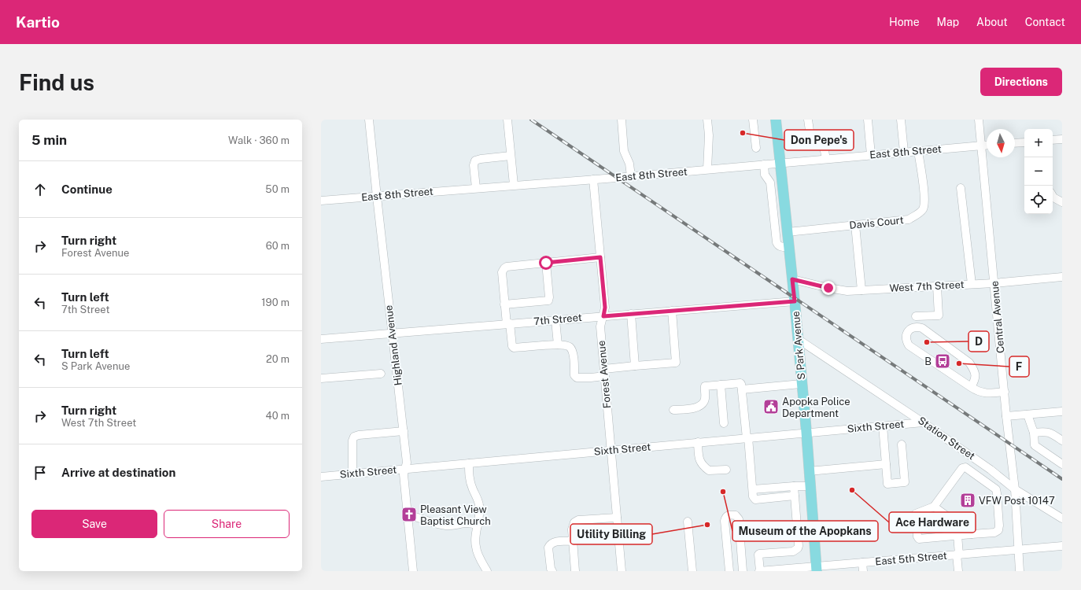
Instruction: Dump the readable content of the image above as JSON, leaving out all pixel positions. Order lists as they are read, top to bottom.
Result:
{
  "streets": {
    "main road": ["S Park Avenue"],
    "street": [
      "East 8th Street",
      "Davis Court",
      "West 7th Street",
      "Central Avenue",
      "7th Street",
      "Highland Avenue",
      "Forest Avenue",
      "Sixth Street",
      "Station Street",
      "East 5th Street"
    ]
  },
  "crossings": [
    ["East 8th Street", "Davis Court"],
    ["East 8th Street", "Central Avenue"],
    ["East 8th Street", "Highland Avenue"],
    ["East 8th Street", "S Park Avenue"],
    ["East 8th Street", "Forest Avenue"],
    ["Davis Court", "S Park Avenue"],
    ["West 7th Street", "Central Avenue"],
    ["West 7th Street", "S Park Avenue"],
    ["Central Avenue", "Station Street"],
    ["Central Avenue", "East 5th Street"],
    ["7th Street", "Highland Avenue"],
    ["7th Street", "S Park Avenue"],
    ["7th Street", "Forest Avenue"],
    ["Highland Avenue", "Sixth Street"],
    ["S Park Avenue", "Sixth Street"],
    ["S Park Avenue", "Station Street"],
    ["S Park Avenue", "East 5th Street"],
    ["Forest Avenue", "Sixth Street"],
    ["Sixth Street", "Station Street"]
  ],
  "places": {
    "other": [
      "Don Pepe's",
      "D",
      "F",
      "Ace Hardware",
      "Museum of the Apopkans",
      "Utility Billing"
    ],
    "bus stop": ["B"],
    "public building": ["Apopka Police Department"],
    "building": ["VFW Post 10147"],
    "church": ["Pleasant View Baptist Church"]
  },
  "north": "bottom",
  "page": {
    "header": "Kartio",
    "nav": [
      "Home",
      "Map",
      "About",
      "Contact"
    ],
    "buttons": [
      "Directions",
      ["Save", "Share"]
    ],
    "title": "Find us",
    "heading": ["5 min", "Walk · 360 m"],
    "map_buttons": ["+", "−"],
    "list": [
      ["Continue", "50 m"],
      ["Turn right", "Forest Avenue", "60 m"],
      ["Turn left", "7th Street", "190 m"],
      ["Turn left", "S Park Avenue", "20 m"],
      ["Turn right", "West 7th Street", "40 m"],
      "Arrive at destination"
    ]
  }
}
